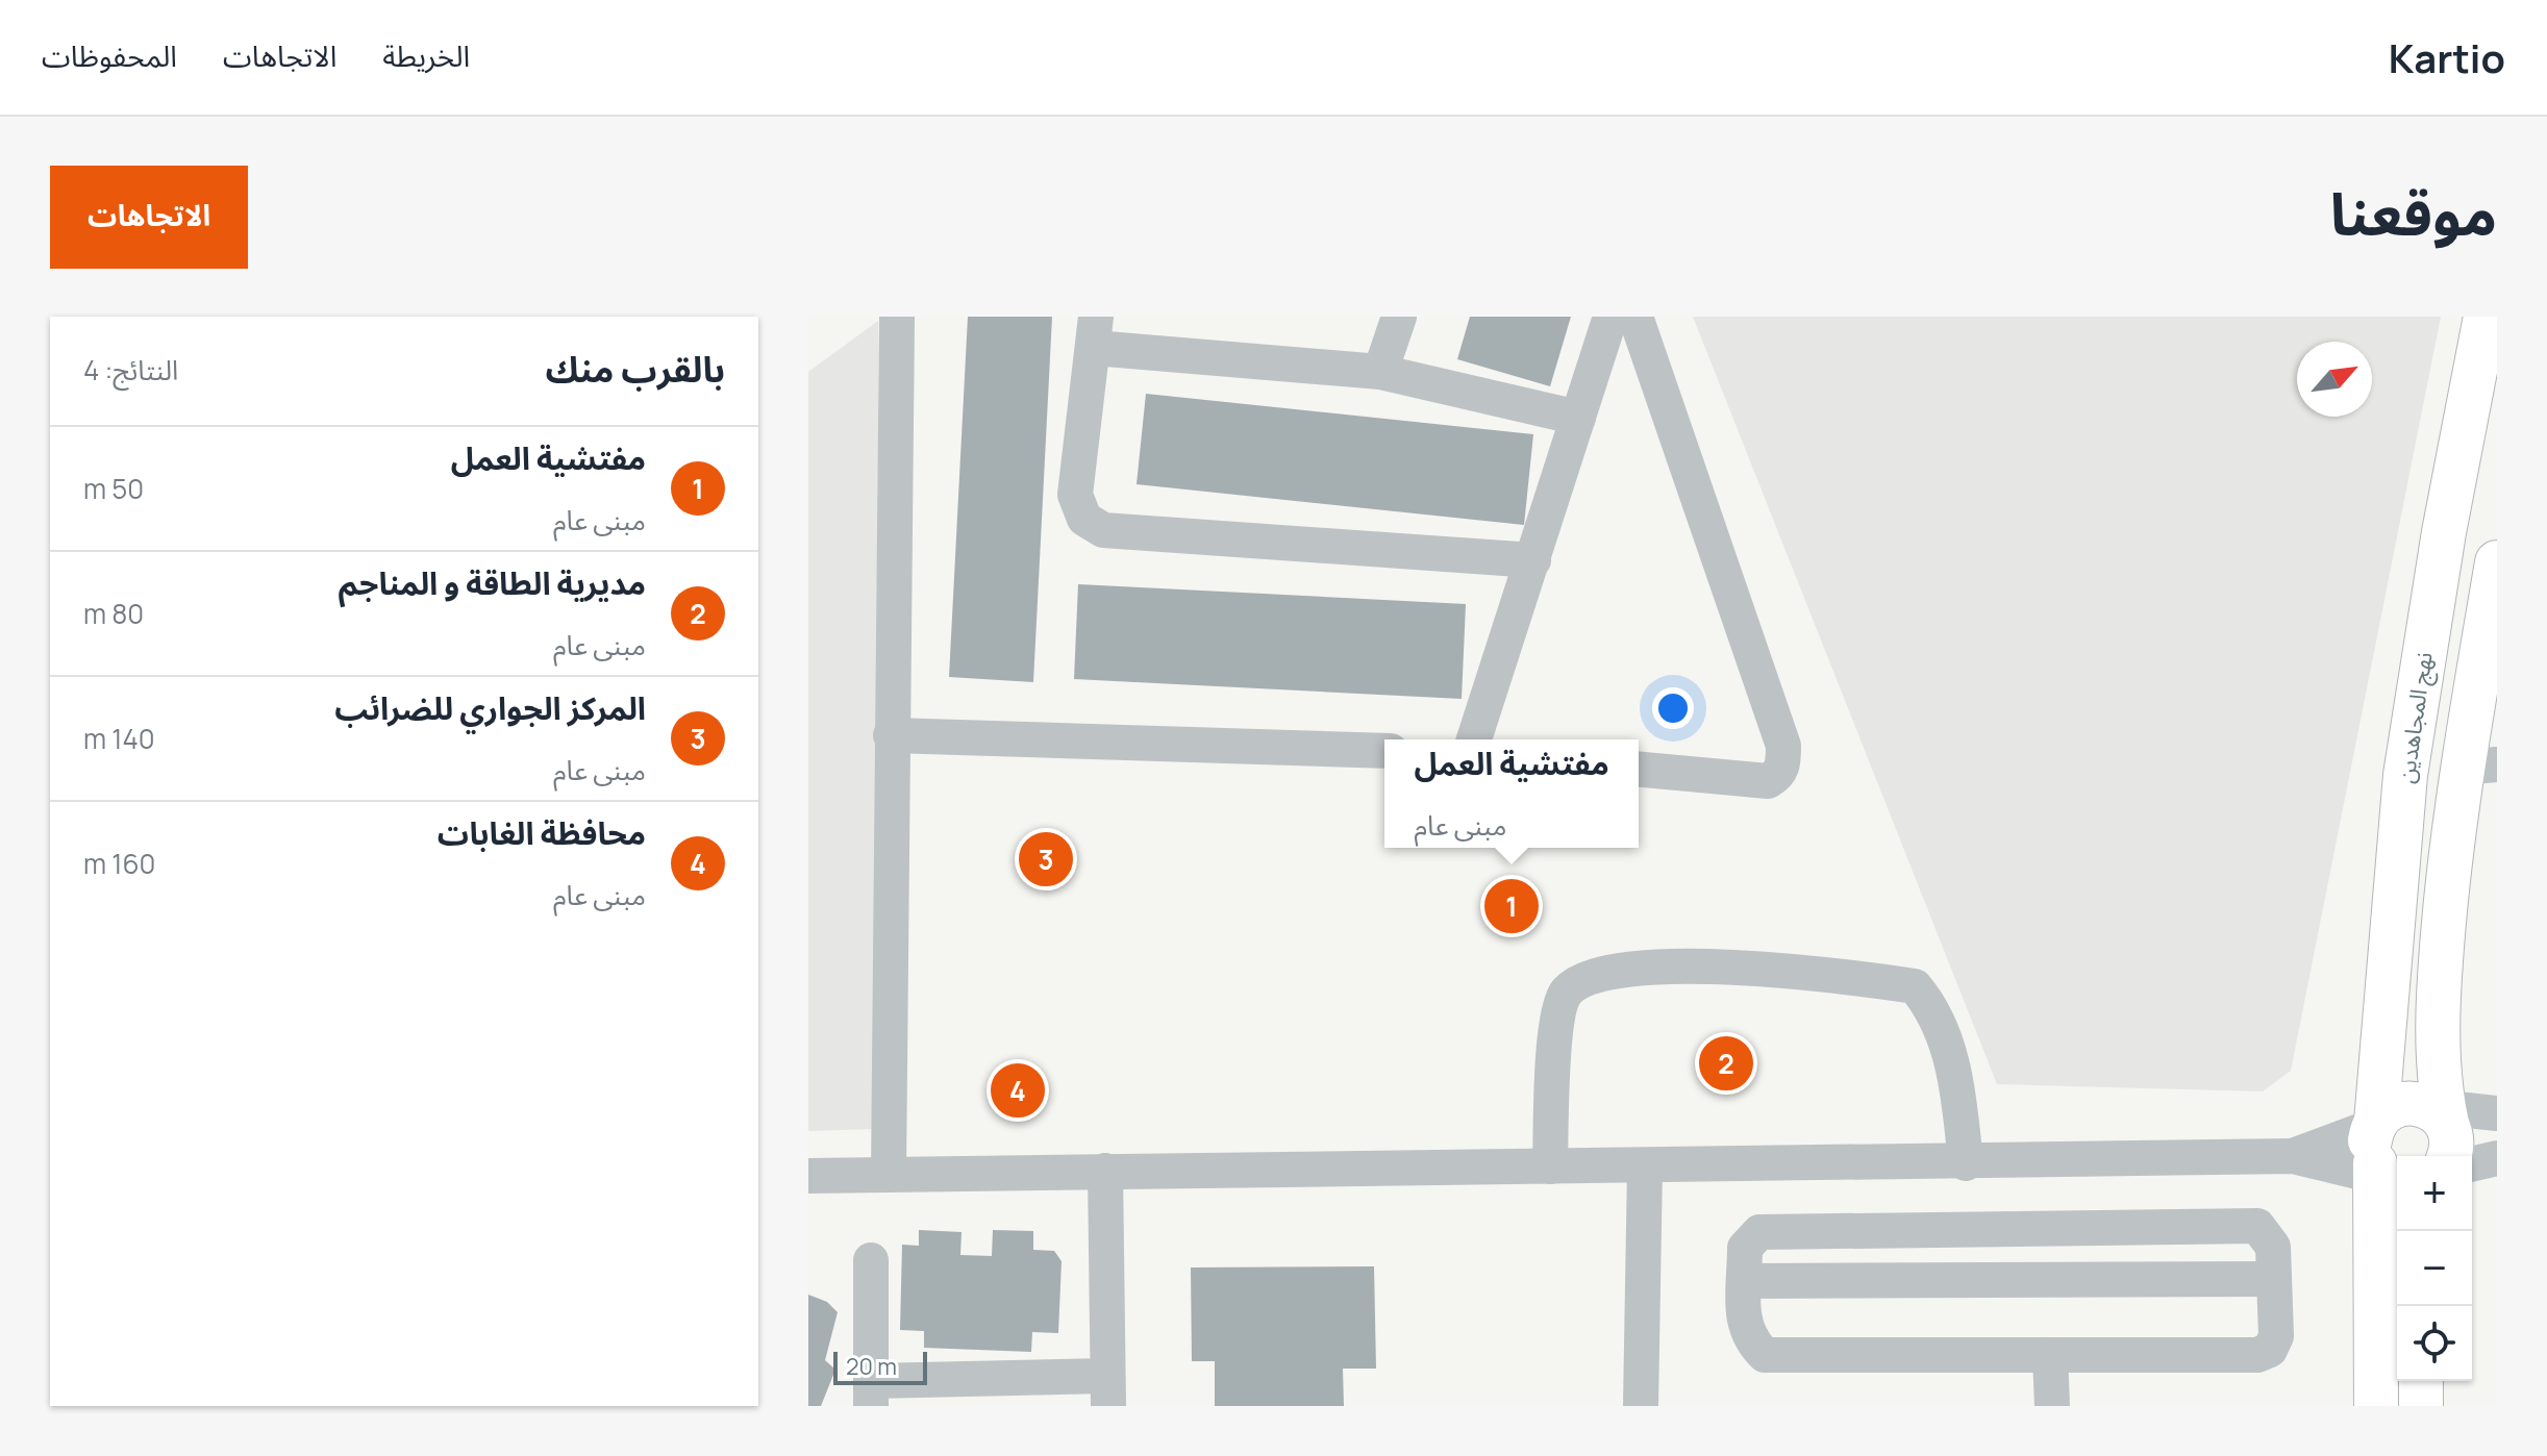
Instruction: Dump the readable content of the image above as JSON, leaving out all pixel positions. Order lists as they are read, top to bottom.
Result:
{
  "streets": {
    "main road": ["نهج المجاهدين"]
  },
  "scale_bar": "20 m",
  "north": "top right",
  "page": {
    "header": "Kartio",
    "nav": ["الخريطة", "الاتجاهات", "المحفوظات"],
    "title": "موقعنا",
    "buttons": "الاتجاهات",
    "heading": ["بالقرب منك", "النتائج: 4"],
    "list": [
      {
        "mark": "1",
        "name": "مفتشية العمل",
        "note": "مبنى عام",
        "value": "50 m"
      },
      {
        "mark": "2",
        "name": "مديرية الطاقة و المناجم",
        "note": "مبنى عام",
        "value": "80 m"
      },
      {
        "mark": "3",
        "name": "المركز الجواري للضرائب",
        "note": "مبنى عام",
        "value": "140 m"
      },
      {
        "mark": "4",
        "name": "محافظة الغابات",
        "note": "مبنى عام",
        "value": "160 m"
      }
    ],
    "popup": ["مفتشية العمل", "مبنى عام"],
    "pins": [
      "3",
      "1",
      "2",
      "4"
    ],
    "map_buttons": ["+", "−"],
    "scale": "20 m"
  }
}
